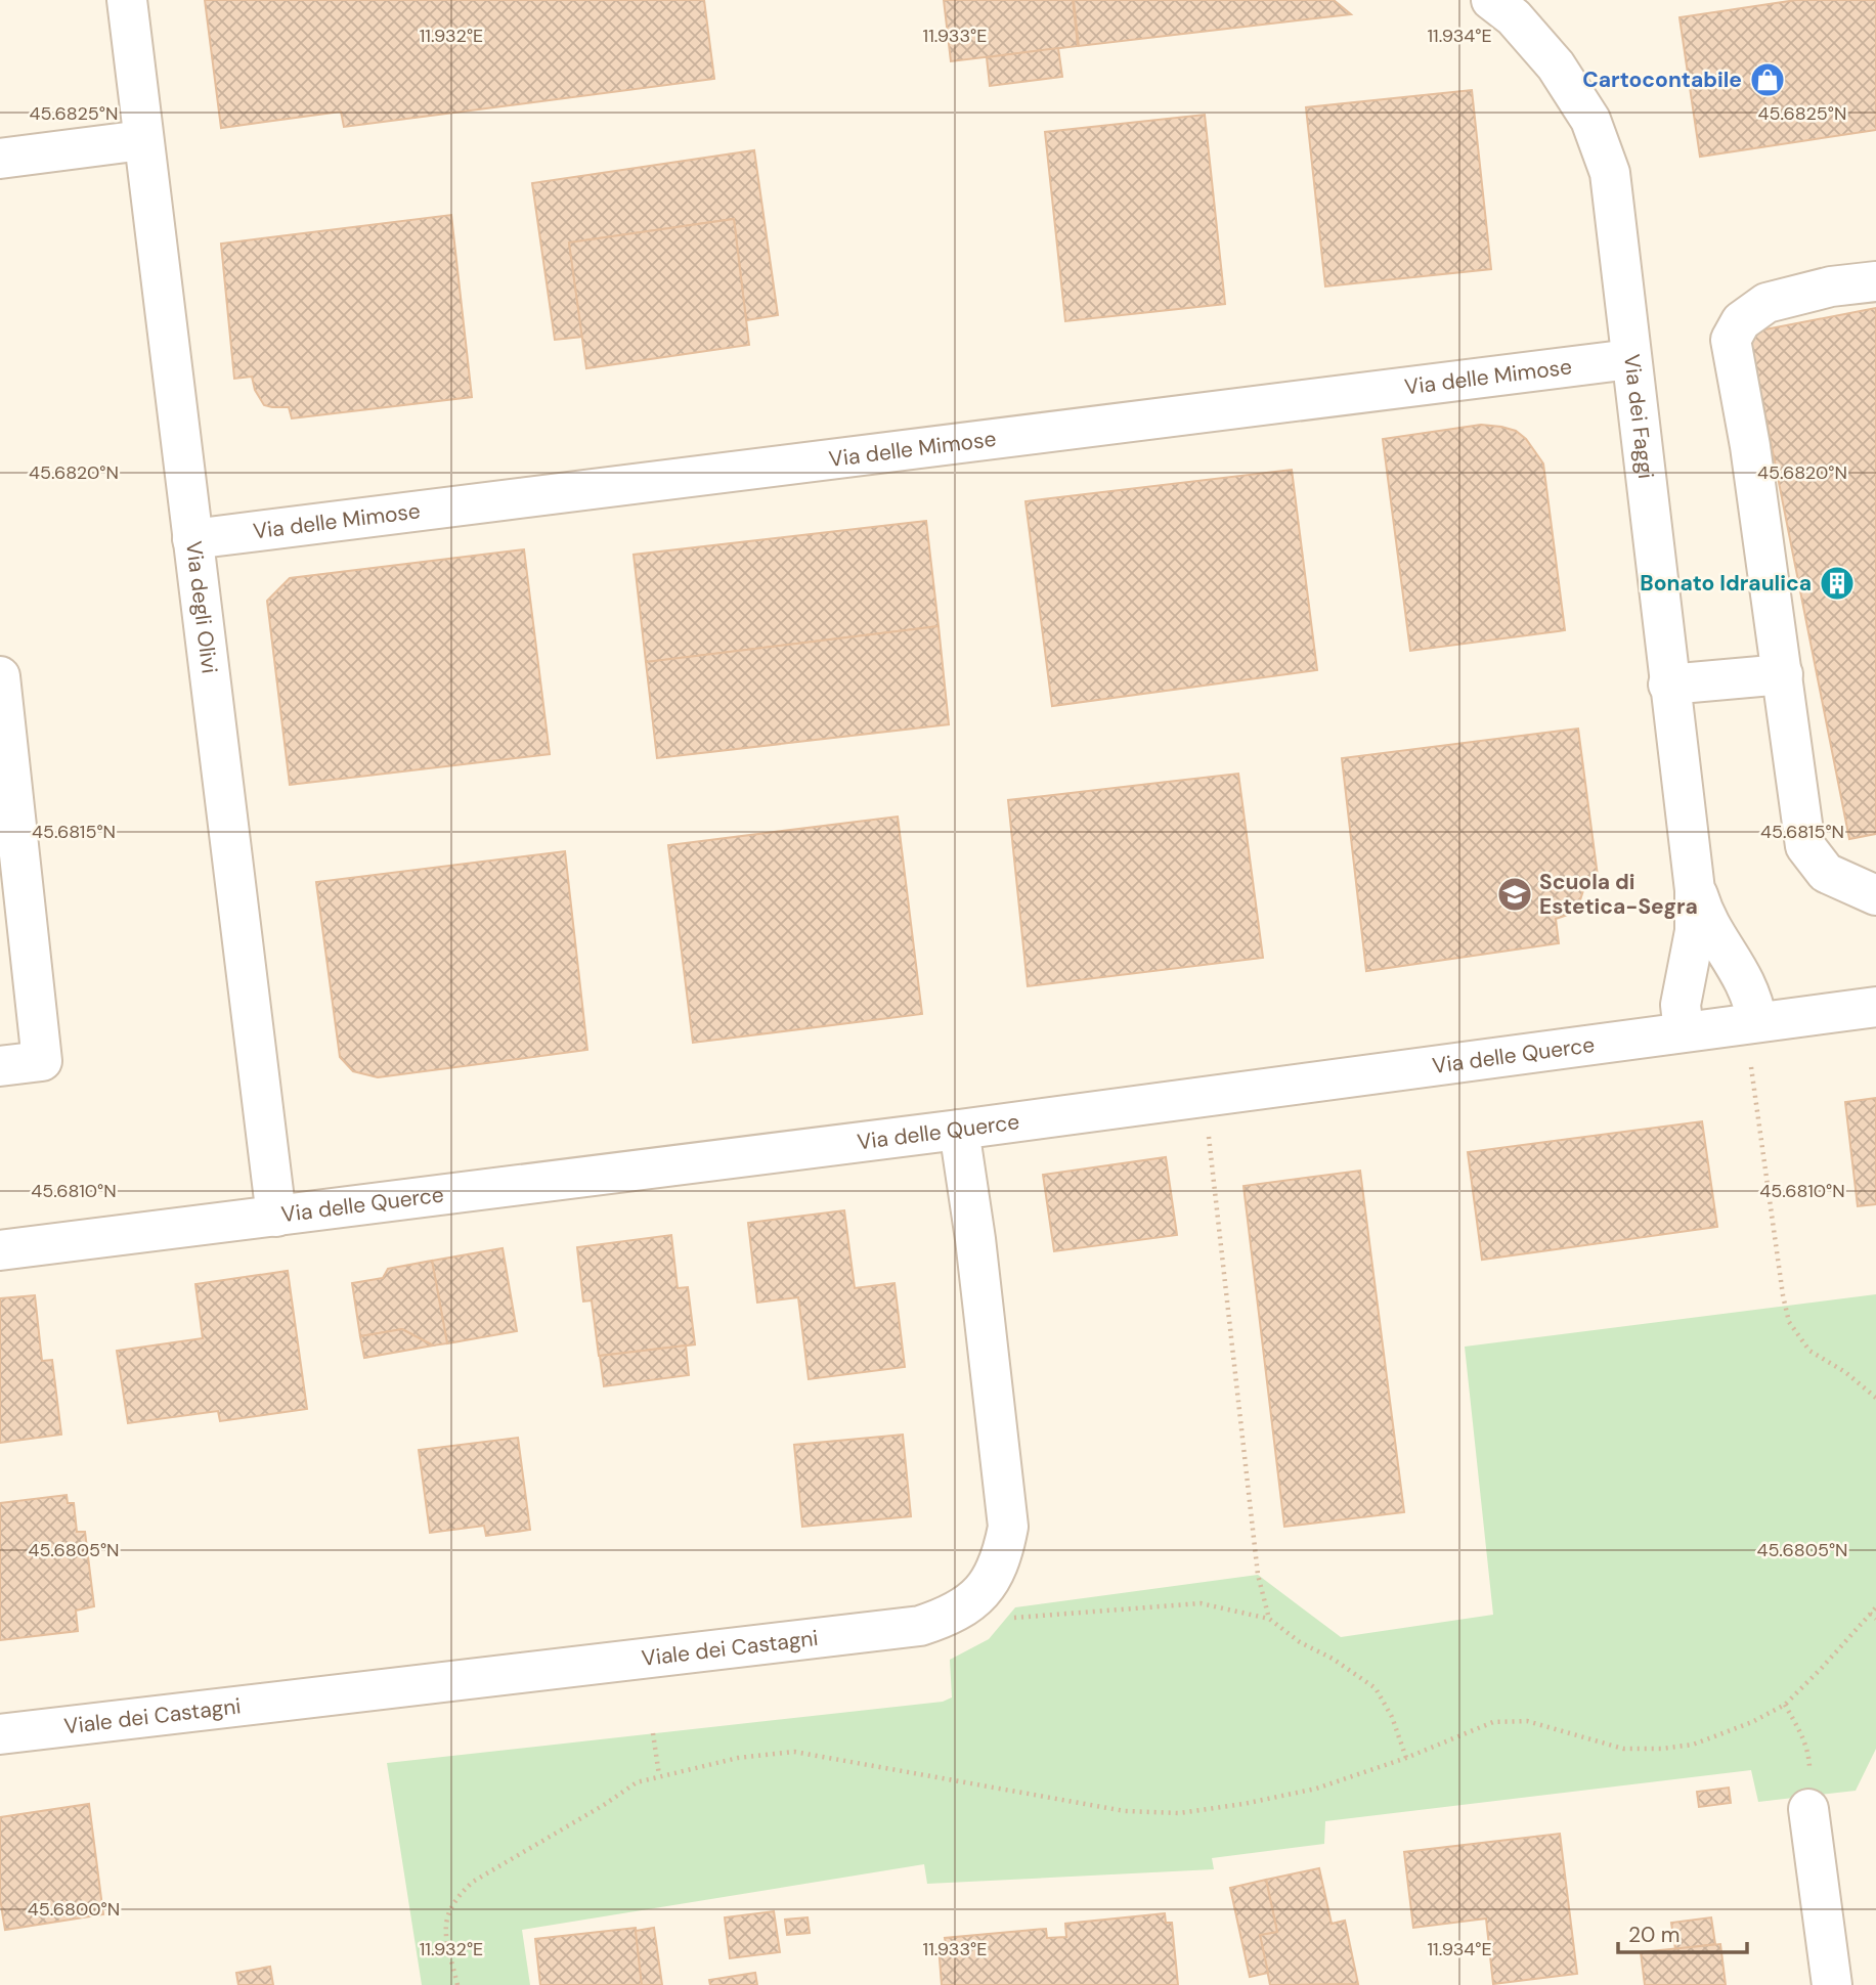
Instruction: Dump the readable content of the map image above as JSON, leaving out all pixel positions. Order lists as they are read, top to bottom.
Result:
{
  "streets": {
    "street": [
      "Via delle Mimose",
      "Via dei Faggi",
      "Via degli Olivi",
      "Via delle Querce",
      "Viale dei Castagni"
    ]
  },
  "crossings": [
    ["Via delle Mimose", "Via dei Faggi"],
    ["Via delle Mimose", "Via degli Olivi"],
    ["Via dei Faggi", "Via delle Querce"],
    ["Via degli Olivi", "Via delle Querce"],
    ["Via delle Querce", "Viale dei Castagni"]
  ],
  "places": {
    "shop": ["Cartocontabile"],
    "building": ["Bonato Idraulica"],
    "school or university": ["Scuola di Estetica-Segra"]
  },
  "scale_bar": "20 m",
  "coordinates": [
    "11.932°E",
    "11.933°E",
    "11.934°E",
    "45.6825°N",
    "45.6820°N",
    "45.6815°N",
    "45.6810°N",
    "45.6805°N",
    "45.6800°N"
  ]
}
